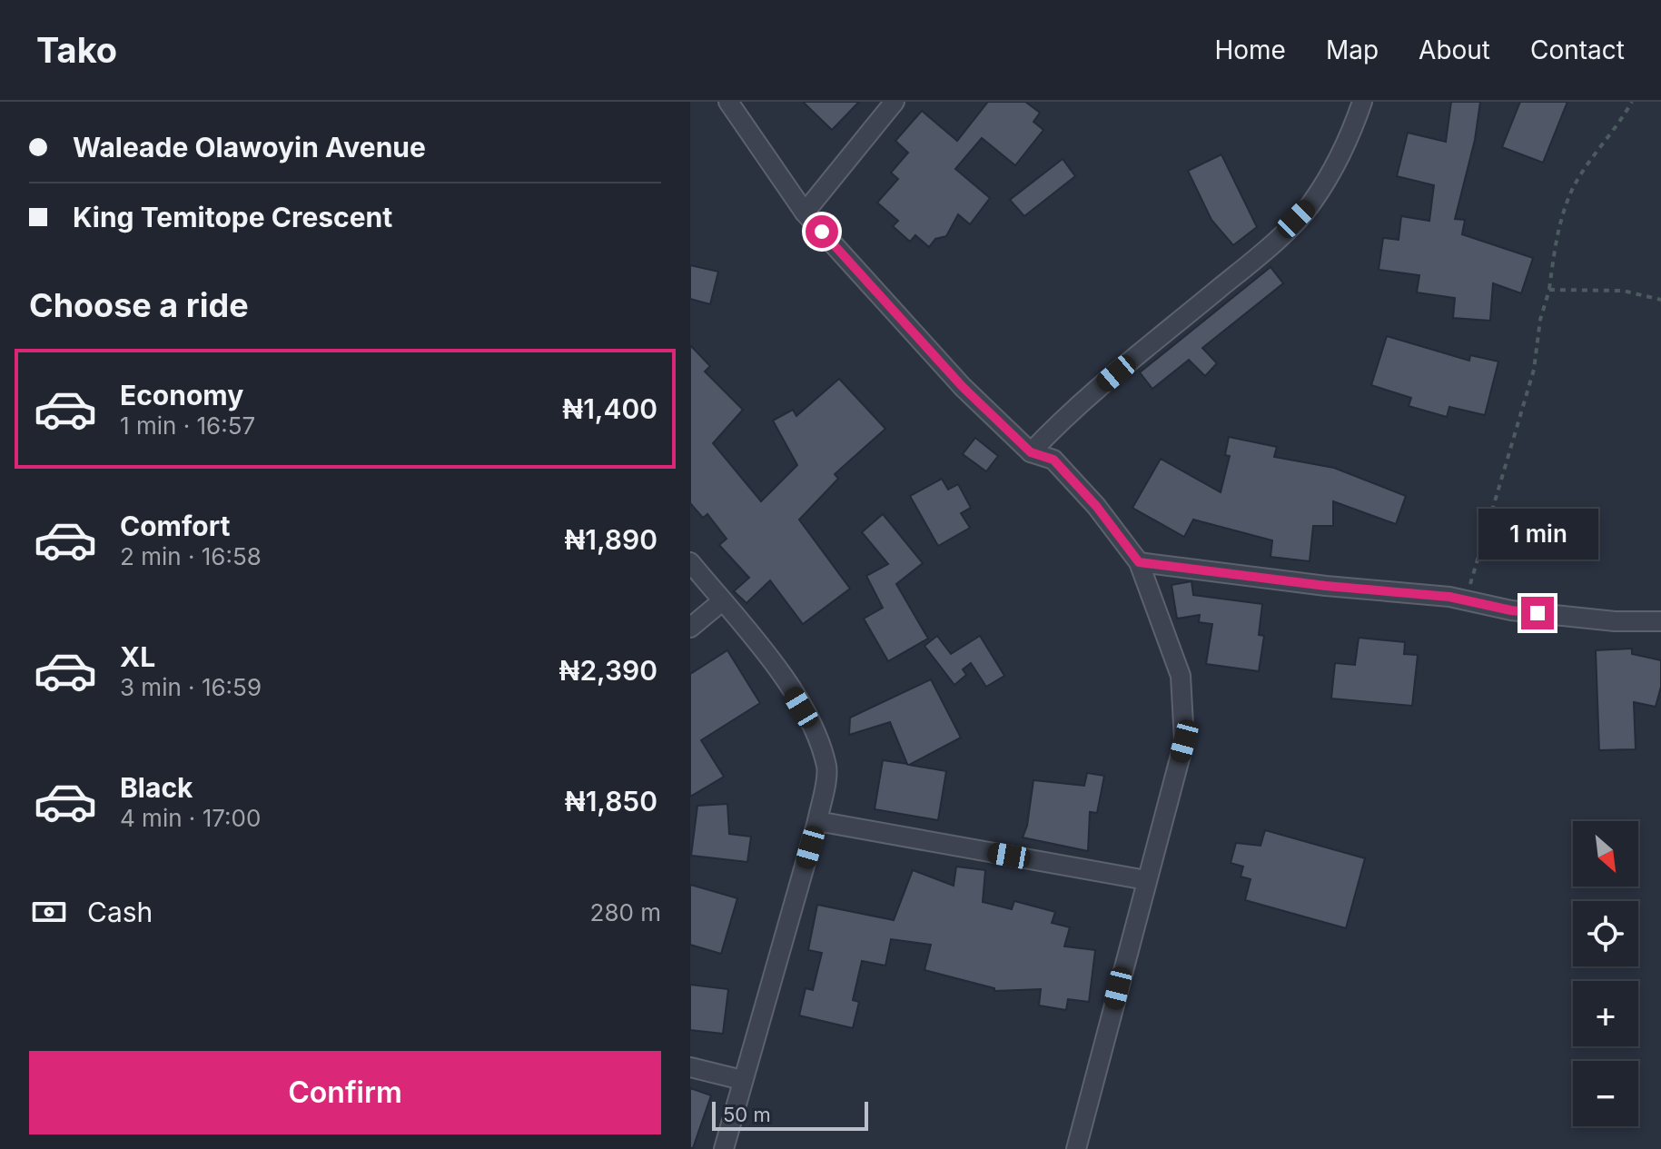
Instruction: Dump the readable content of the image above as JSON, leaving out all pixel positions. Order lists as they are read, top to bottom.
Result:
{
  "scale_bar": "50 m",
  "north": "bottom right",
  "page": {
    "header": "Tako",
    "nav": [
      "Home",
      "Map",
      "About",
      "Contact"
    ],
    "banner": ["Waleade Olawoyin Avenue", "King Temitope Crescent"],
    "heading": "Choose a ride",
    "list": [
      {
        "name": "Economy",
        "note": "1 min · 16:57",
        "value": "₦1,400"
      },
      {
        "name": "Comfort",
        "note": "2 min · 16:58",
        "value": "₦1,890"
      },
      {
        "name": "XL",
        "note": "3 min · 16:59",
        "value": "₦2,390"
      },
      {
        "name": "Black",
        "note": "4 min · 17:00",
        "value": "₦1,850"
      }
    ],
    "bubble": "1 min",
    "map_buttons": ["+", "−"],
    "pay": ["Cash", "280 m"],
    "buttons": "Confirm",
    "scale": "50 m"
  }
}
